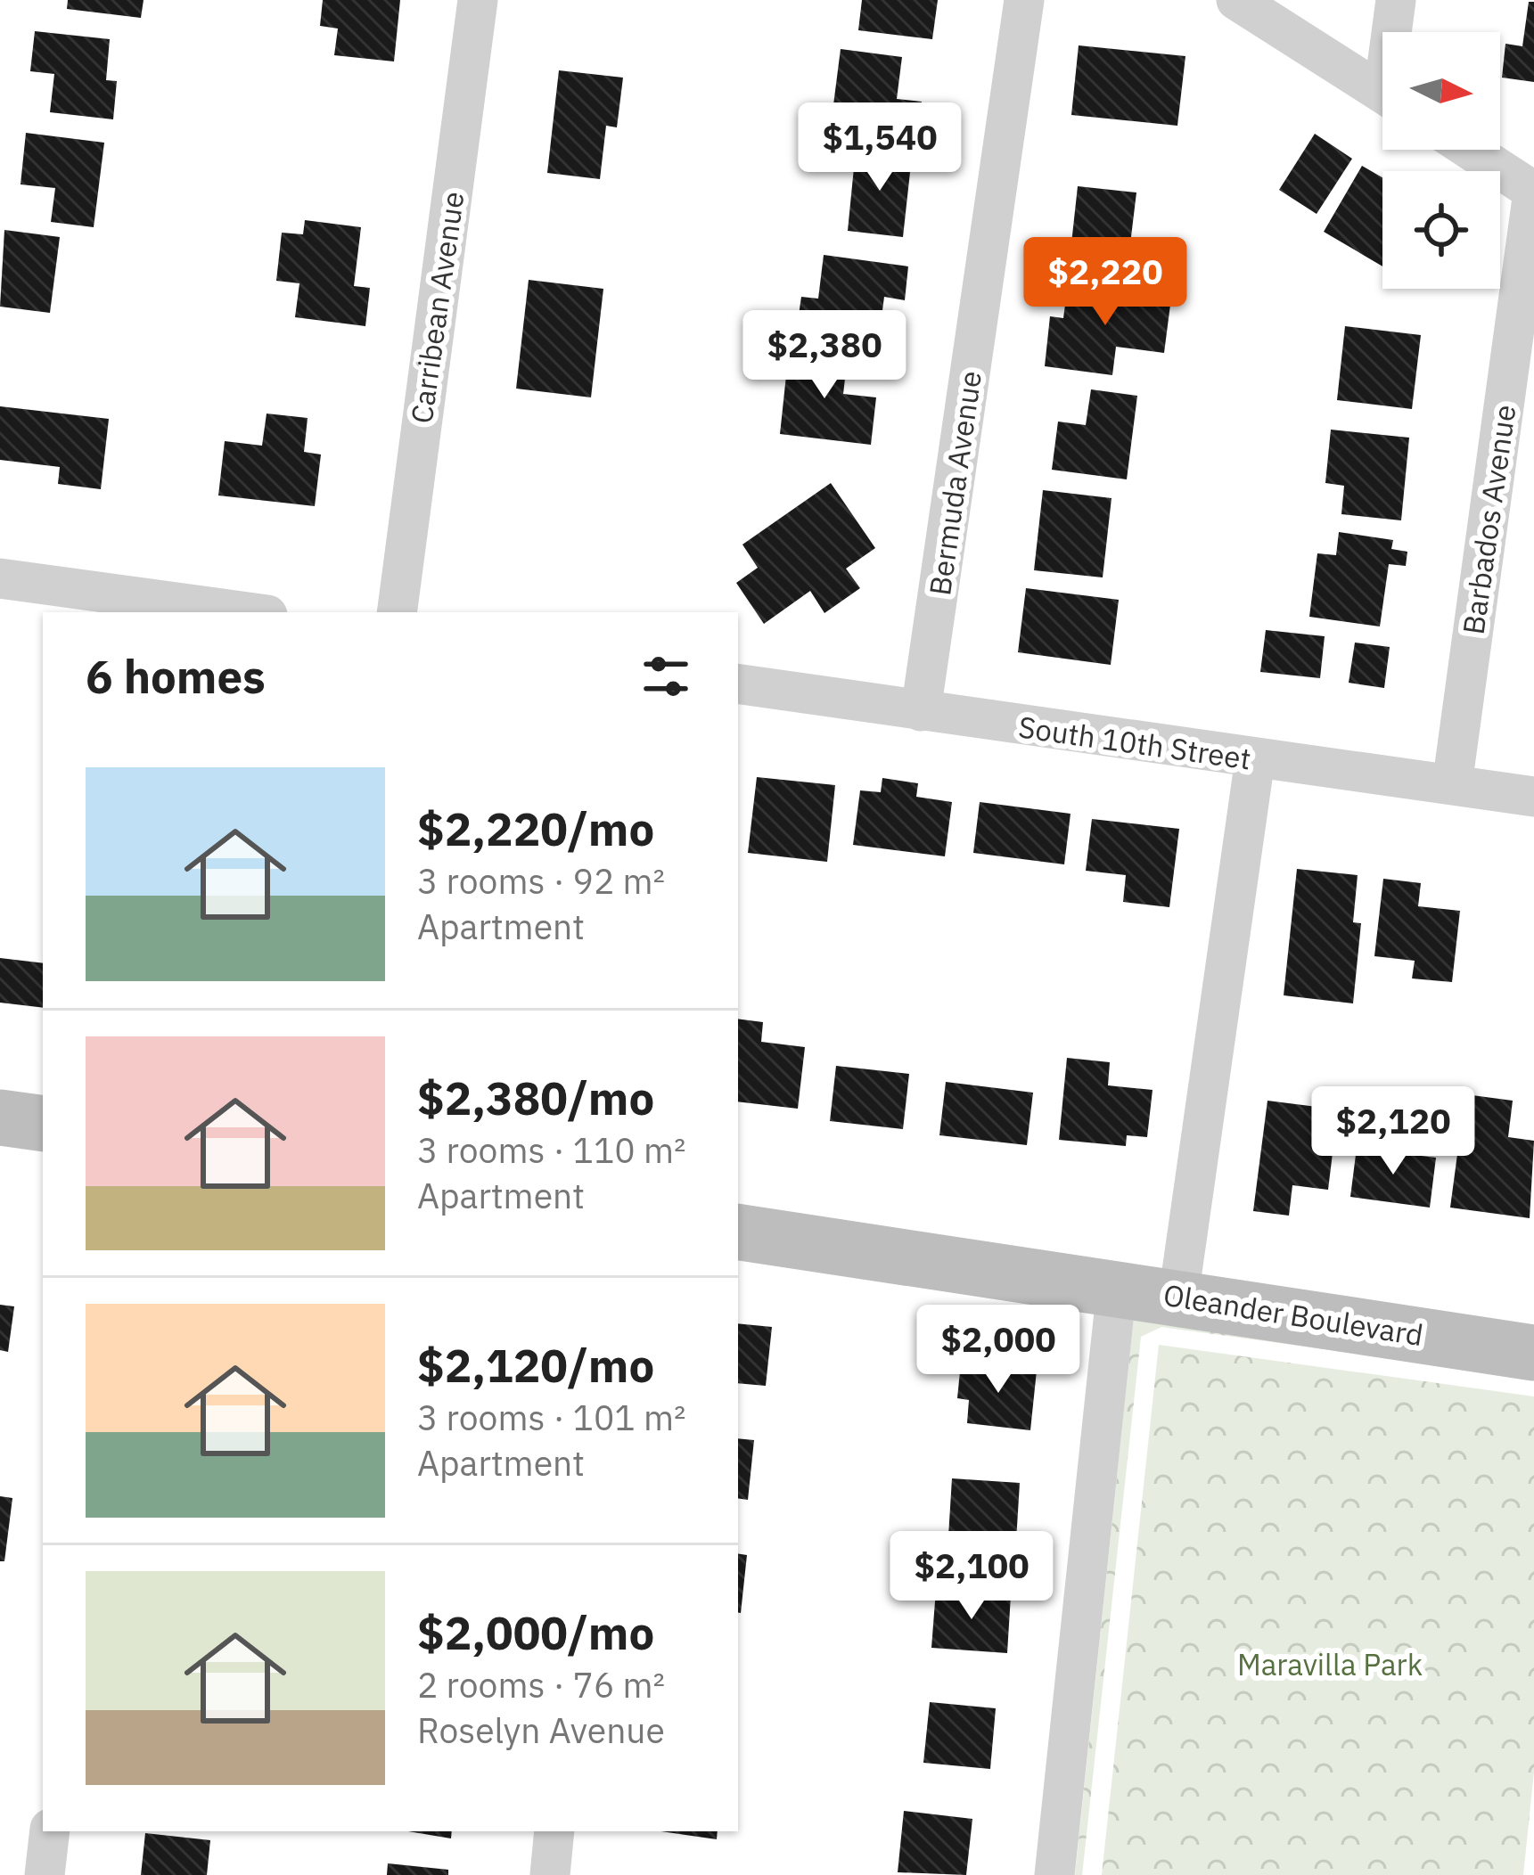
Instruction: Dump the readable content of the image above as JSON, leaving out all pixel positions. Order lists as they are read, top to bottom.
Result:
{
  "streets": {
    "main road": ["Oleander Boulevard"],
    "street": [
      "Carribean Avenue",
      "Bermuda Avenue",
      "Barbados Avenue",
      "South 10th Street"
    ]
  },
  "crossings": [
    ["Bermuda Avenue", "South 10th Street"],
    ["Barbados Avenue", "South 10th Street"]
  ],
  "parks": ["Maravilla Park"],
  "north": "right",
  "page": {
    "price": [
      "$1,540",
      "$2,220",
      "$2,380",
      "$2,120",
      "$2,000",
      "$2,100"
    ],
    "heading": "6 homes",
    "list": [
      {
        "name": "$2,220/mo",
        "note": "3 rooms · 92 m² · Apartment"
      },
      {
        "name": "$2,380/mo",
        "note": "3 rooms · 110 m² · Apartment"
      },
      {
        "name": "$2,120/mo",
        "note": "3 rooms · 101 m² · Apartment"
      },
      {
        "name": "$2,000/mo",
        "note": "2 rooms · 76 m² · Roselyn Avenue"
      }
    ]
  }
}
